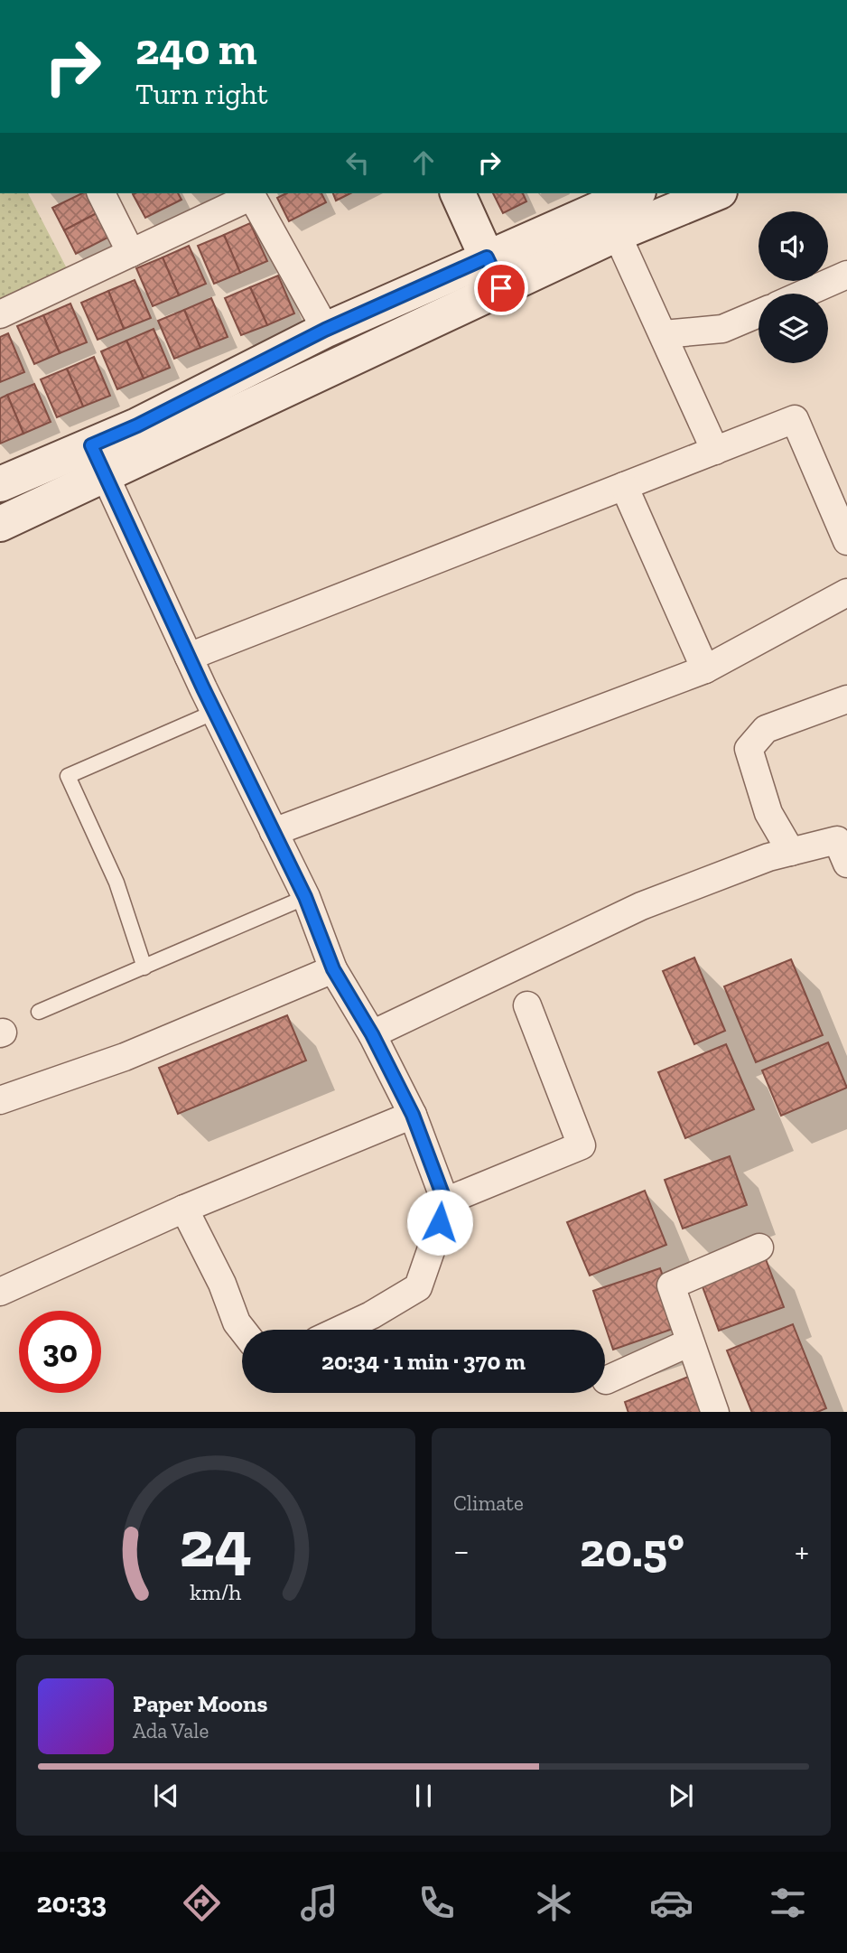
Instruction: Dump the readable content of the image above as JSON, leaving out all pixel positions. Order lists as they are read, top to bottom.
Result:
{
  "page": {
    "turn": ["240 m", "Turn right"],
    "limit": "30",
    "trip": "20:34 · 1 min · 370 m",
    "tile": "Climate",
    "heat": ["−", "20.5°", "+"],
    "song": ["Paper Moons", "Ada Vale"],
    "tabs": "20:33",
    "gauge": ["24", "km/h"]
  }
}
